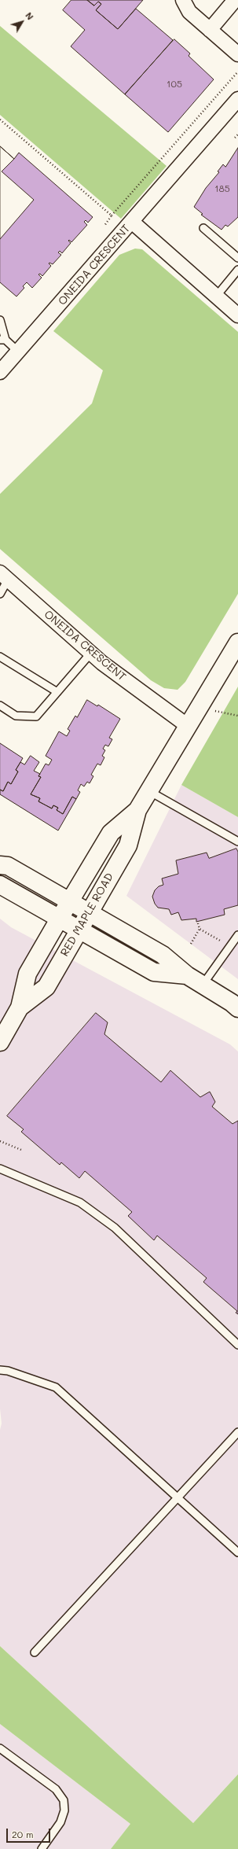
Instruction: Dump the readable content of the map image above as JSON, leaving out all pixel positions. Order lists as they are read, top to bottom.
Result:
{
  "streets": {
    "street": ["ONEIDA CRESCENT", "RED MAPLE ROAD"]
  },
  "crossings": [
    ["ONEIDA CRESCENT", "RED MAPLE ROAD"]
  ],
  "house_numbers": ["105", "185"],
  "scale_bar": "20 m",
  "north": "top right"
}
